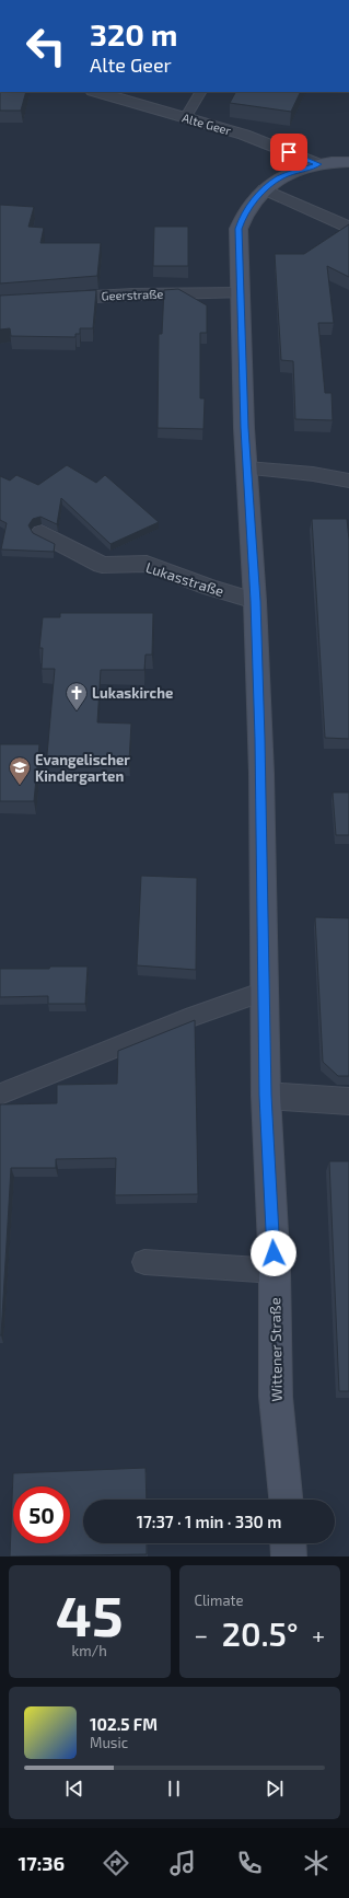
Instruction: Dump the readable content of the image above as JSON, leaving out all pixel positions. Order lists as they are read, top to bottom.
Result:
{
  "streets": {
    "main road": ["Wittener Straße"],
    "street": ["Alte Geer", "Geerstraße", "Lukasstraße"]
  },
  "crossings": [
    ["Alte Geer", "Wittener Straße"],
    ["Geerstraße", "Wittener Straße"],
    ["Lukasstraße", "Wittener Straße"]
  ],
  "places": {
    "church": ["Lukaskirche"],
    "school or university": ["Evangelischer Kindergarten"]
  },
  "page": {
    "turn": ["320 m", "Alte Geer"],
    "limit": "50",
    "trip": "17:37 · 1 min · 330 m",
    "tile": [
      ["45", "km/h"],
      "Climate"
    ],
    "heat": ["−", "20.5°", "+"],
    "song": ["102.5 FM", "Music"],
    "tabs": "17:36"
  }
}
